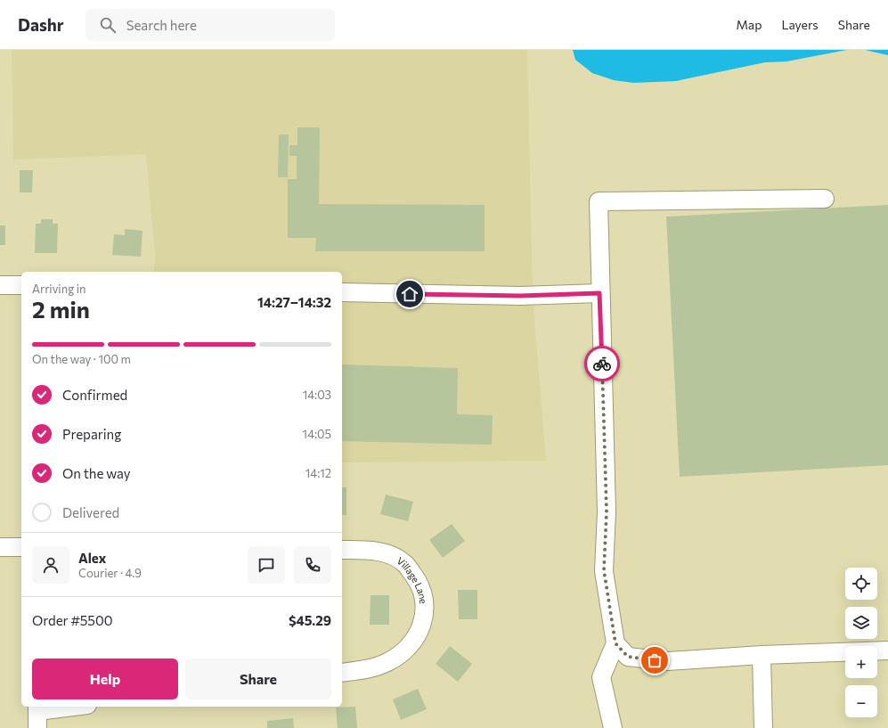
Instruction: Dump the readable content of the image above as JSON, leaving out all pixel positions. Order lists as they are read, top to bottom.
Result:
{
  "streets": {
    "street": ["Village Lane"]
  },
  "page": {
    "header": "Dashr",
    "search": "Search here",
    "nav": ["Map", "Layers", "Share"],
    "heading": ["2 min", "Arriving in", "14:27–14:32"],
    "panel": [
      "Alex",
      "Courier · 4.9",
      "Order #5500",
      "$45.29"
    ],
    "bar": "On the way · 100 m",
    "list": [
      ["Confirmed", "14:03"],
      ["Preparing", "14:05"],
      ["On the way", "14:12"],
      "Delivered"
    ],
    "map_buttons": ["+", "−"],
    "buttons": ["Help", "Share"]
  }
}
